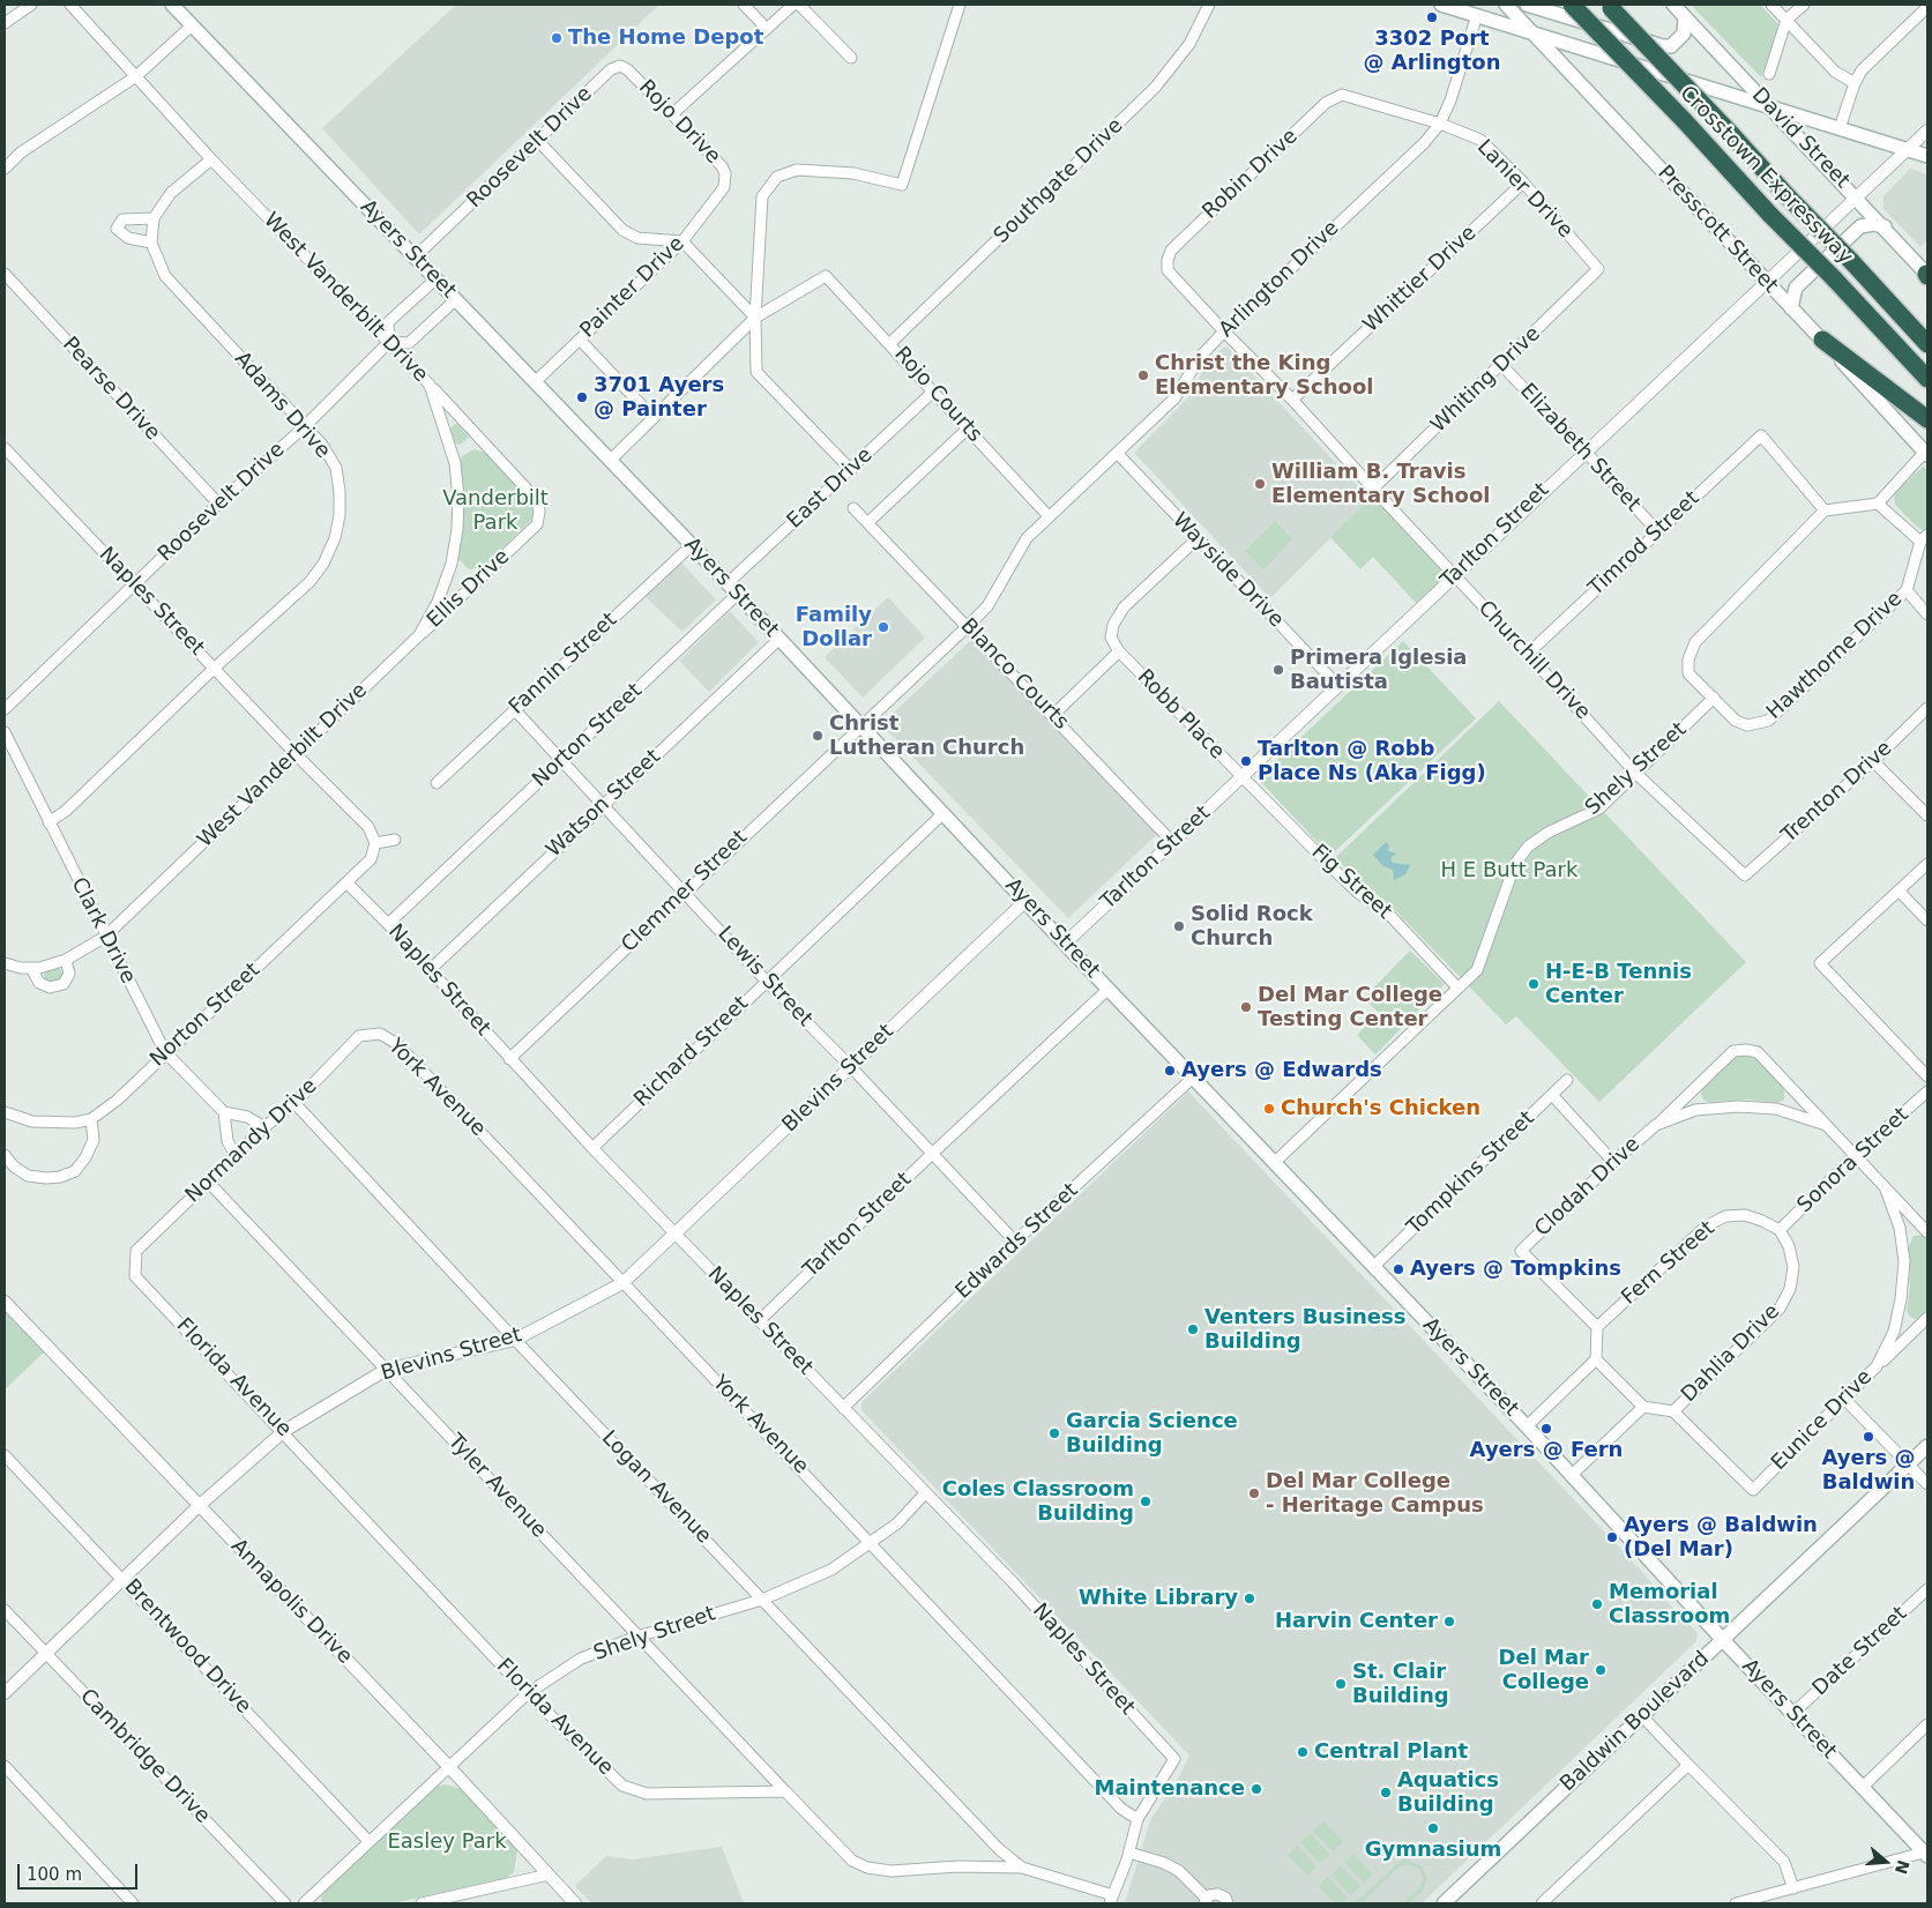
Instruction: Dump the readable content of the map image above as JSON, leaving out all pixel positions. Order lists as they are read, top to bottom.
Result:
{
  "streets": {
    "highway": ["Crosstown Expressway"],
    "main road": [
      "David Street",
      "Presscott Street",
      "Ayers Street",
      "Baldwin Boulevard"
    ],
    "street": [
      "Rojo Drive",
      "Roosevelt Drive",
      "Robin Drive",
      "Southgate Drive",
      "Lanier Drive",
      "Arlington Drive",
      "Whittier Drive",
      "Painter Drive",
      "West Vanderbilt Drive",
      "Whiting Drive",
      "Pearse Drive",
      "Rojo Courts",
      "Adams Drive",
      "Elizabeth Street",
      "East Drive",
      "Tarlton Street",
      "Timrod Street",
      "Wayside Drive",
      "Ellis Drive",
      "Naples Street",
      "Hawthorne Drive",
      "Churchill Drive",
      "Fannin Street",
      "Blanco Courts",
      "Robb Place",
      "Norton Street",
      "Shely Street",
      "Trenton Drive",
      "Watson Street",
      "Fig Street",
      "Clemmer Street",
      "Clark Drive",
      "Lewis Street",
      "Richard Street",
      "Blevins Street",
      "York Avenue",
      "Normandy Drive",
      "Sonora Street",
      "Tompkins Street",
      "Clodah Drive",
      "Edwards Street",
      "Fern Street",
      "Dahlia Drive",
      "Florida Avenue",
      "Eunice Drive",
      "Tyler Avenue",
      "Logan Avenue",
      "Annapolis Drive",
      "Brentwood Drive",
      "Date Street",
      "Cambridge Drive"
    ]
  },
  "crossings": [
    ["Rojo Drive", "Roosevelt Drive"],
    ["Rojo Drive", "Painter Drive"],
    ["David Street", "Tarlton Street"],
    ["Roosevelt Drive", "Ayers Street"],
    ["Roosevelt Drive", "West Vanderbilt Drive"],
    ["Roosevelt Drive", "Pearse Drive"],
    ["Roosevelt Drive", "Adams Drive"],
    ["Roosevelt Drive", "Naples Street"],
    ["Robin Drive", "Lanier Drive"],
    ["Robin Drive", "Churchill Drive"],
    ["Southgate Drive", "Rojo Courts"],
    ["Lanier Drive", "Arlington Drive"],
    ["Lanier Drive", "Whittier Drive"],
    ["Lanier Drive", "Whiting Drive"],
    ["Presscott Street", "Tarlton Street"],
    ["Ayers Street", "Arlington Drive"],
    ["Ayers Street", "Painter Drive"],
    ["Ayers Street", "East Drive"],
    ["Ayers Street", "Tarlton Street"],
    ["Ayers Street", "Fannin Street"],
    ["Ayers Street", "Norton Street"],
    ["Ayers Street", "Shely Street"],
    ["Ayers Street", "Watson Street"],
    ["Ayers Street", "Clemmer Street"],
    ["Ayers Street", "Richard Street"],
    ["Ayers Street", "Blevins Street"],
    ["Ayers Street", "Tompkins Street"],
    ["Ayers Street", "Edwards Street"],
    ["Ayers Street", "Date Street"],
    ["Ayers Street", "Baldwin Boulevard"],
    ["Arlington Drive", "Rojo Courts"],
    ["Arlington Drive", "Wayside Drive"],
    ["Arlington Drive", "Churchill Drive"],
    ["Arlington Drive", "Blanco Courts"],
    ["Arlington Drive", "Clemmer Street"],
    ["Whittier Drive", "Churchill Drive"],
    ["West Vanderbilt Drive", "Ellis Drive"],
    ["West Vanderbilt Drive", "Naples Street"],
    ["West Vanderbilt Drive", "Clark Drive"],
    ["Whiting Drive", "Elizabeth Street"],
    ["Whiting Drive", "Churchill Drive"],
    ["Rojo Courts", "East Drive"],
    ["Adams Drive", "Naples Street"],
    ["Adams Drive", "Clark Drive"],
    ["Elizabeth Street", "Tarlton Street"],
    ["Elizabeth Street", "Timrod Street"],
    ["Tarlton Street", "Wayside Drive"],
    ["Tarlton Street", "Naples Street"],
    ["Tarlton Street", "Churchill Drive"],
    ["Tarlton Street", "Blanco Courts"],
    ["Tarlton Street", "Robb Place"],
    ["Tarlton Street", "Fig Street"],
    ["Tarlton Street", "Lewis Street"],
    ["Timrod Street", "Churchill Drive"],
    ["Naples Street", "Norton Street"],
    ["Naples Street", "Shely Street"],
    ["Naples Street", "Watson Street"],
    ["Naples Street", "Clemmer Street"],
    ["Naples Street", "Richard Street"],
    ["Naples Street", "Blevins Street"],
    ["Naples Street", "York Avenue"],
    ["Naples Street", "Edwards Street"],
    ["Hawthorne Drive", "Shely Street"],
    ["Churchill Drive", "Shely Street"],
    ["Churchill Drive", "Trenton Drive"],
    ["Fannin Street", "Lewis Street"],
    ["Robb Place", "Fig Street"],
    ["Norton Street", "Clark Drive"],
    ["Norton Street", "Lewis Street"],
    ["Shely Street", "Fig Street"],
    ["Shely Street", "York Avenue"],
    ["Shely Street", "Florida Avenue"],
    ["Shely Street", "Tyler Avenue"],
    ["Shely Street", "Logan Avenue"],
    ["Shely Street", "Annapolis Drive"],
    ["Shely Street", "Brentwood Drive"],
    ["Watson Street", "Lewis Street"],
    ["Clemmer Street", "Lewis Street"],
    ["Lewis Street", "Richard Street"],
    ["Lewis Street", "Blevins Street"],
    ["Lewis Street", "Edwards Street"],
    ["Blevins Street", "York Avenue"],
    ["Blevins Street", "Florida Avenue"],
    ["Blevins Street", "Tyler Avenue"],
    ["Blevins Street", "Logan Avenue"],
    ["Blevins Street", "Annapolis Drive"],
    ["Blevins Street", "Brentwood Drive"],
    ["Blevins Street", "Cambridge Drive"],
    ["York Avenue", "Normandy Drive"],
    ["Normandy Drive", "Florida Avenue"],
    ["Normandy Drive", "Tyler Avenue"],
    ["Normandy Drive", "Logan Avenue"],
    ["Sonora Street", "Clodah Drive"],
    ["Sonora Street", "Fern Street"],
    ["Sonora Street", "Dahlia Drive"],
    ["Sonora Street", "Eunice Drive"],
    ["Clodah Drive", "Fern Street"],
    ["Clodah Drive", "Eunice Drive"],
    ["Fern Street", "Dahlia Drive"],
    ["Dahlia Drive", "Eunice Drive"],
    ["Florida Avenue", "Tyler Avenue"]
  ],
  "parks": ["Vanderbilt Park", "H E Butt Park", "Easley Park"],
  "places": [
    "3302 Port @ Arlington",
    "The Home Depot",
    "Christ the King Elementary School",
    "3701 Ayers @ Painter",
    "William B. Travis Elementary School",
    "Family Dollar",
    "Primera Iglesia Bautista",
    "Christ Lutheran Church",
    "Tarlton @ Robb Place Ns (Aka Figg)",
    "Solid Rock Church",
    "H-E-B Tennis Center",
    "Del Mar College Testing Center",
    "Ayers @ Edwards",
    "Church's Chicken",
    "Ayers @ Tompkins",
    "Venters Business Building",
    "Ayers @ Fern",
    "Garcia Science Building",
    "Ayers @ Baldwin",
    "Del Mar College - Heritage Campus",
    "Coles Classroom Building",
    "Ayers @ Baldwin (Del Mar)",
    "White Library",
    "Memorial Classroom",
    "Harvin Center",
    "Del Mar College",
    "St. Clair Building",
    "Central Plant",
    "Maintenance",
    "Aquatics Building",
    "Gymnasium"
  ],
  "scale_bar": "100 m",
  "north": "right"
}
